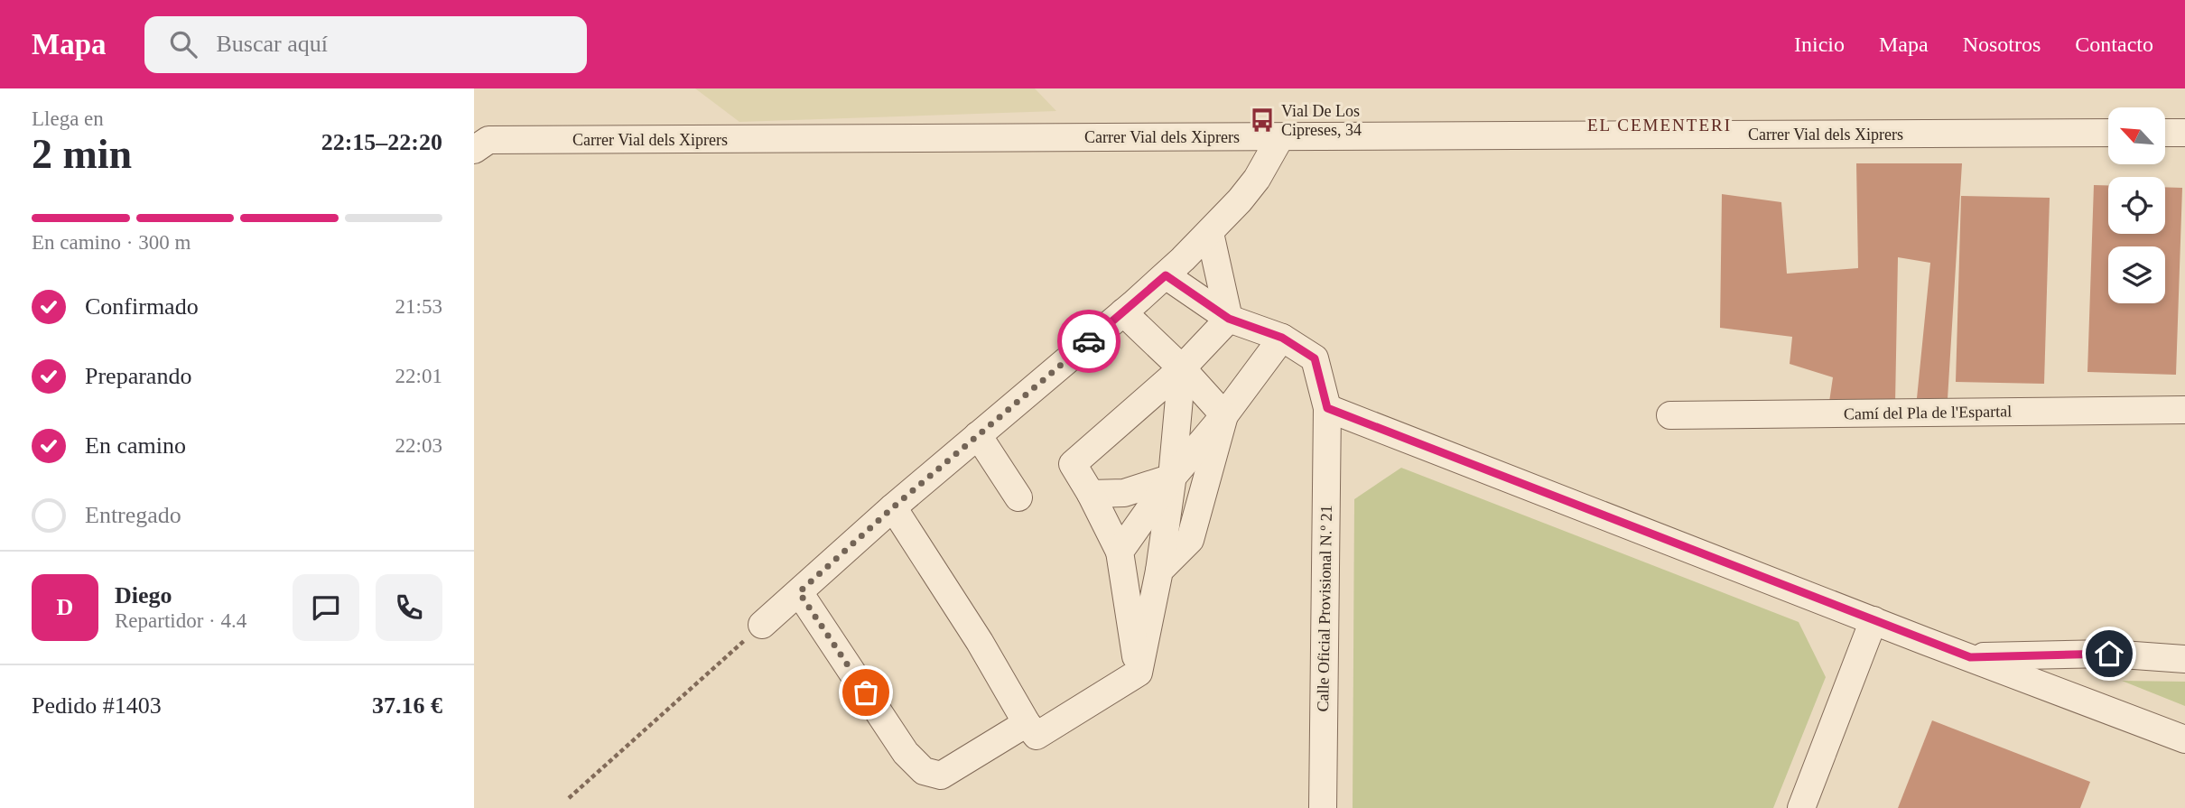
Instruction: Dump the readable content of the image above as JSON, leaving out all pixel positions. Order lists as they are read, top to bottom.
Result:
{
  "streets": {
    "street": ["Carrer Vial dels Xiprers", "Camí del Pla de l'Espartal", "Calle Oficial Provisional N.º 21"]
  },
  "districts": ["EL CEMENTERI"],
  "places": {
    "bus stop": ["Vial De Los Cipreses, 34"]
  },
  "north": "top left",
  "page": {
    "header": "Mapa",
    "search": "Buscar aquí",
    "nav": [
      "Inicio",
      "Mapa",
      "Nosotros",
      "Contacto"
    ],
    "heading": ["2 min", "Llega en", "22:15–22:20"],
    "panel": [
      "Diego",
      "Repartidor · 4.4",
      "Pedido #1403",
      "37.16 €"
    ],
    "bar": "En camino · 300 m",
    "list": [
      ["Confirmado", "21:53"],
      ["Preparando", "22:01"],
      ["En camino", "22:03"],
      "Entregado"
    ],
    "round": "D"
  }
}
